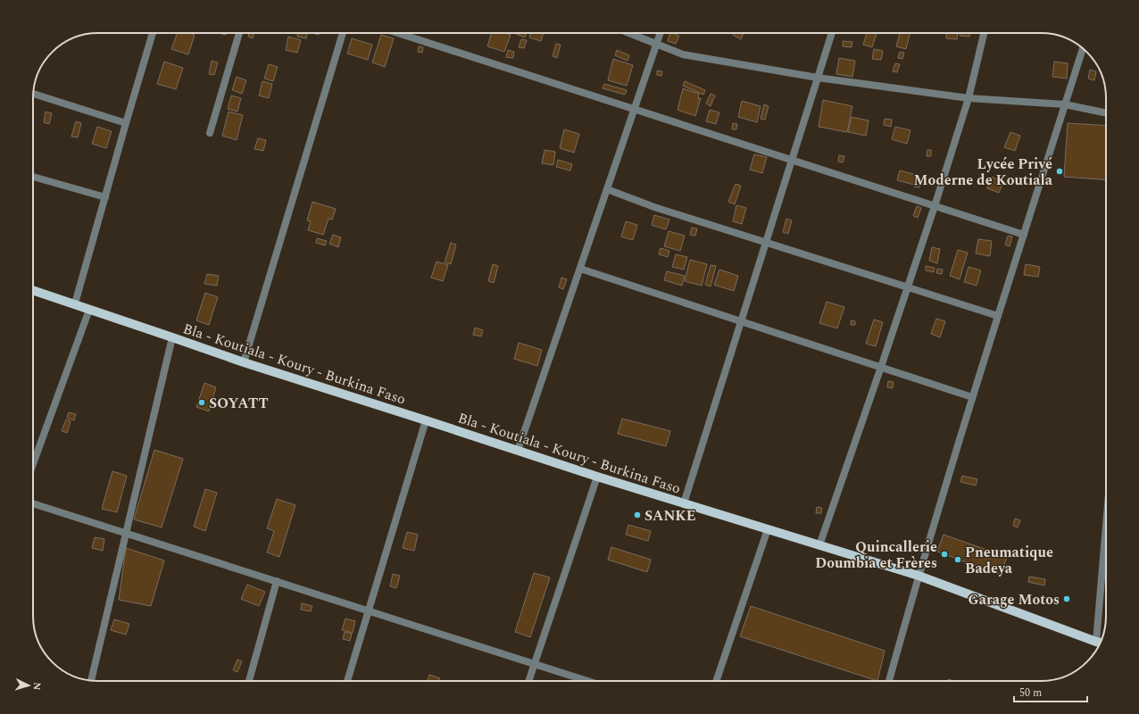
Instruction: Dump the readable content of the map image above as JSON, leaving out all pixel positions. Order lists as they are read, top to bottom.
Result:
{
  "streets": {
    "main road": ["Bla - Koutiala - Koury - Burkina Faso"]
  },
  "places": [
    "Lycée Privé Moderne de Koutiala",
    "SOYATT",
    "SANKE",
    "Quincallerie Doumbia et Frères",
    "Pneumatique Badeya",
    "Garage Motos"
  ],
  "scale_bar": "50 m",
  "north": "right"
}
